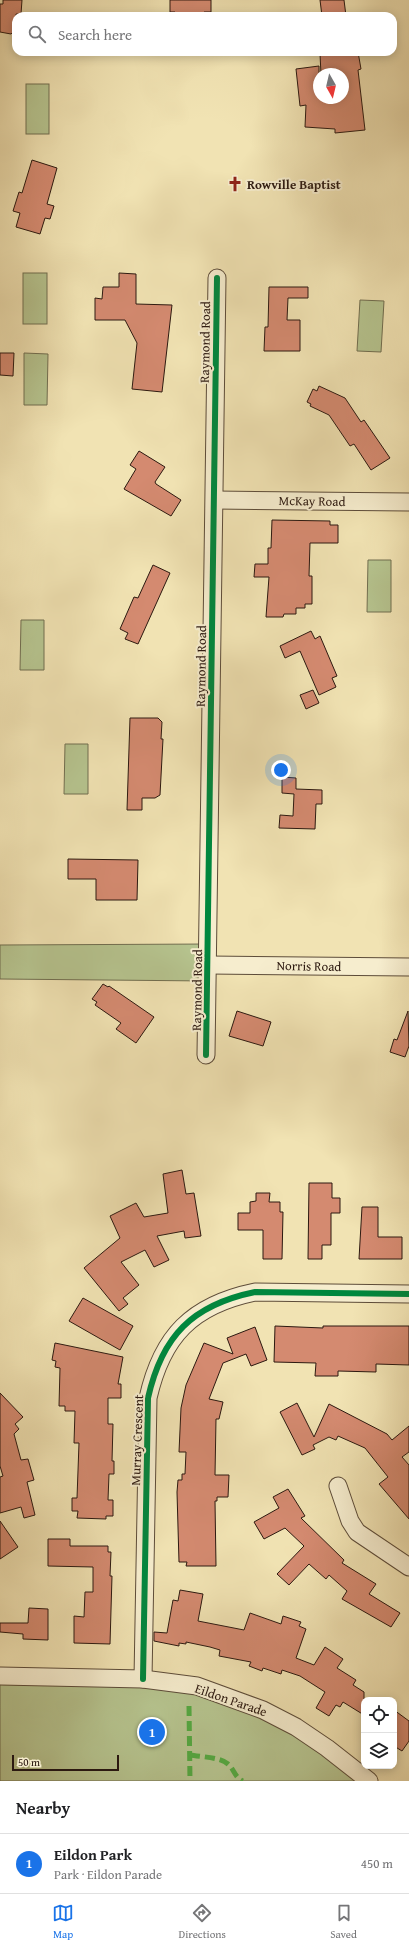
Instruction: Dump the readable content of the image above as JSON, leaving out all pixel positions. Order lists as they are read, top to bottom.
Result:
{
  "streets": {
    "street": [
      "Raymond Road",
      "McKay Road",
      "Norris Road",
      "Murray Crescent",
      "Eildon Parade"
    ]
  },
  "crossings": [
    ["Raymond Road", "McKay Road"],
    ["Raymond Road", "Norris Road"],
    ["Murray Crescent", "Eildon Parade"]
  ],
  "places": {
    "church": ["Rowville Baptist"]
  },
  "scale_bar": "50 m",
  "north": "bottom",
  "page": {
    "search": "Search here",
    "pins": "1",
    "scale": "50 m",
    "heading": "Nearby",
    "list": [
      {
        "mark": "1",
        "name": "Eildon Park",
        "note": "Park · Eildon Parade",
        "value": "450 m"
      }
    ],
    "nav": ["Map", "Directions", "Saved"]
  }
}
